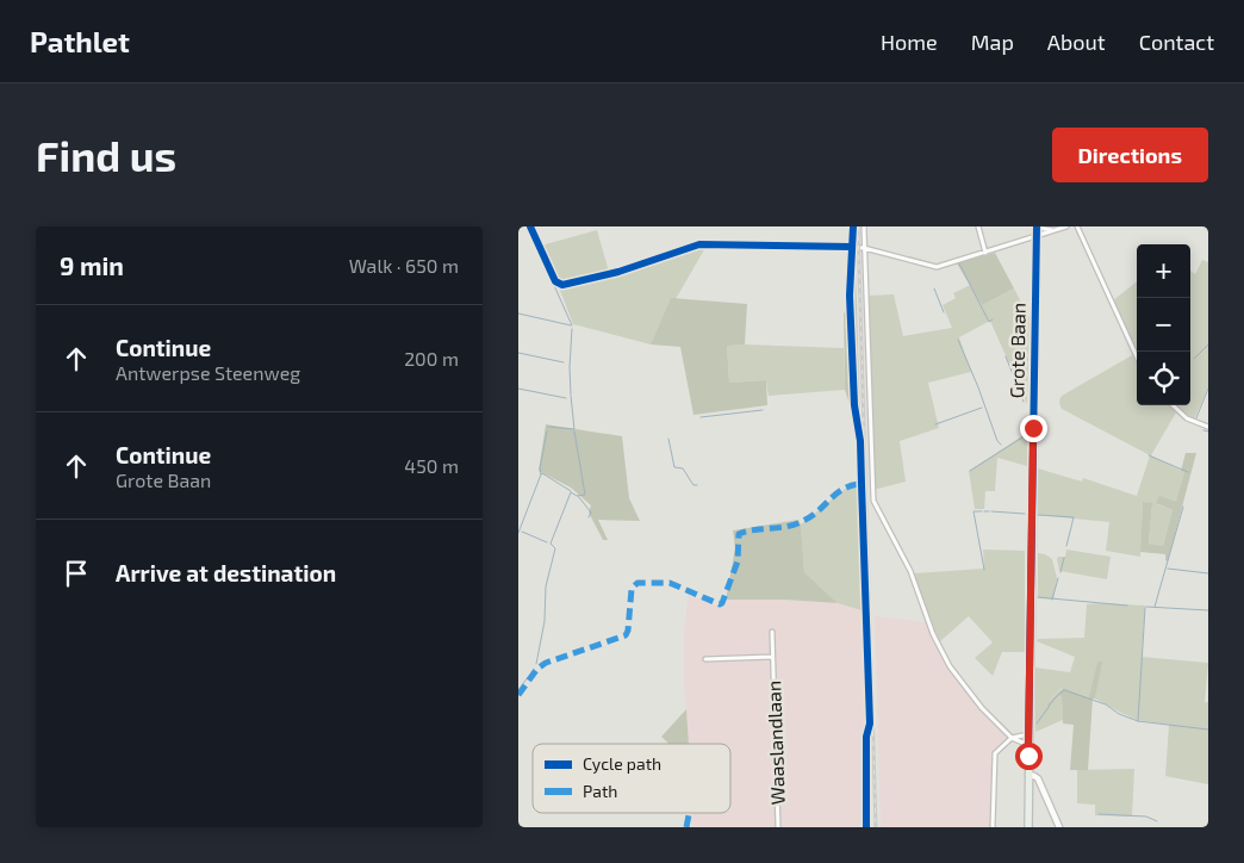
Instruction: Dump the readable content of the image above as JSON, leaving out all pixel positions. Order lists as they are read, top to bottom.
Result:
{
  "streets": {
    "main road": ["Grote Baan"],
    "street": ["Waaslandlaan"]
  },
  "legend": ["Cycle path", "Path"],
  "page": {
    "header": "Pathlet",
    "nav": [
      "Home",
      "Map",
      "About",
      "Contact"
    ],
    "buttons": "Directions",
    "title": "Find us",
    "heading": ["9 min", "Walk · 650 m"],
    "map_buttons": ["+", "−"],
    "list": [
      ["Continue", "Antwerpse Steenweg", "200 m"],
      ["Continue", "Grote Baan", "450 m"],
      "Arrive at destination"
    ]
  }
}
